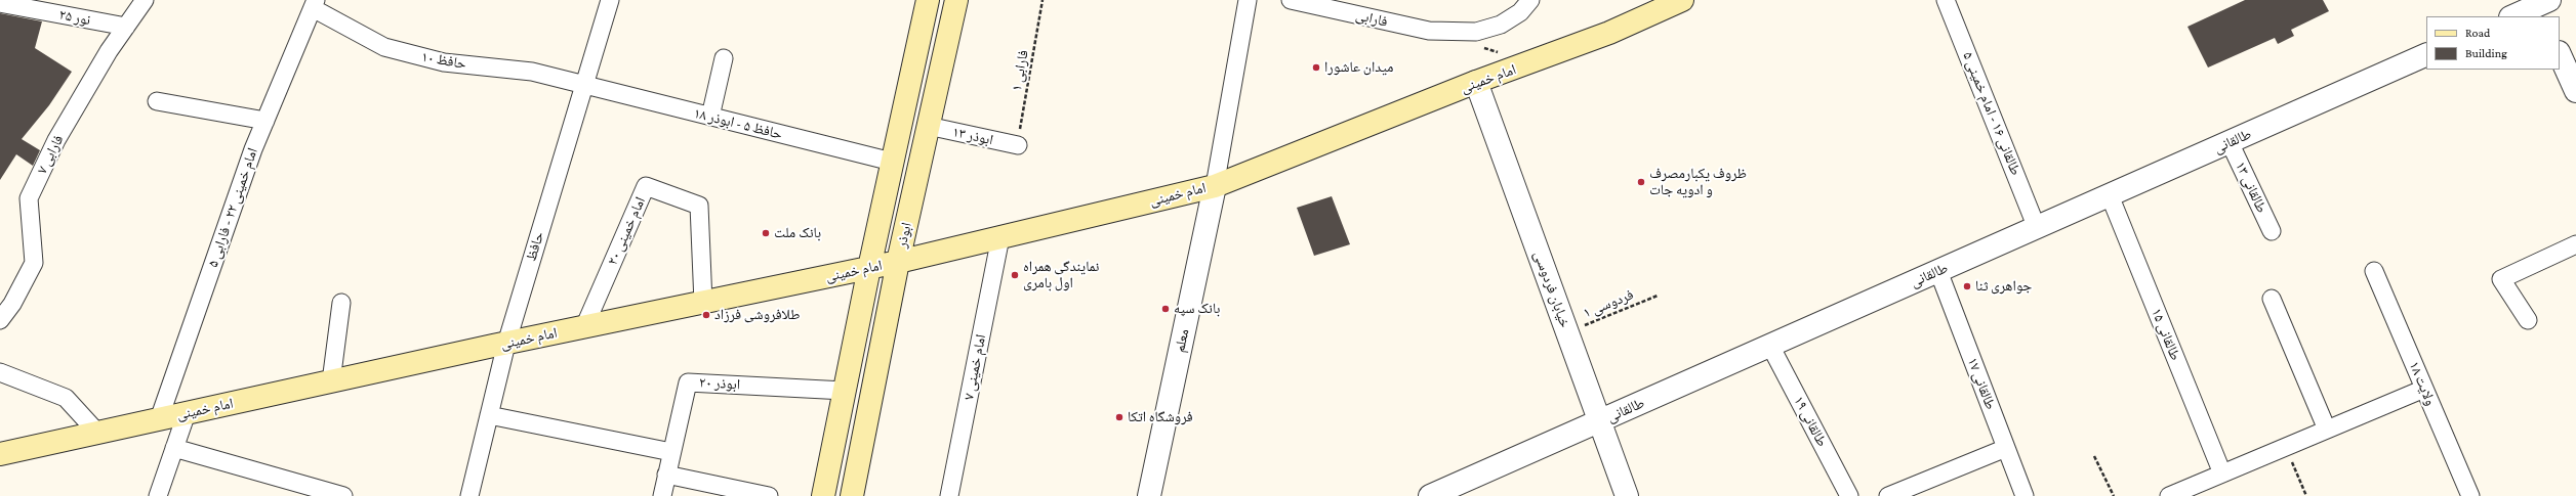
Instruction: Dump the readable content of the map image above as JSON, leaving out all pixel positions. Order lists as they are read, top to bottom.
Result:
{
  "streets": {
    "main road": ["امام خمینی", "ابوذر"],
    "street": [
      "نور ۲۵",
      "فارابی",
      "حافظ ۱۰",
      "طالقانی ۱۶ - امام خمینی ۵",
      "حافظ ۵ - ابوذر ۱۸",
      "ابوذر ۱۳",
      "طالقانی",
      "فارابی ۷",
      "طالقانی ۱۳",
      "امام خمینی ۲۲ - فارابی ۵",
      "امام خمینی ۲۰",
      "حافظ",
      "خیابان فردوسی",
      "طالقانی ۱۵",
      "معلم",
      "امام خمینی ۷",
      "ابوذر ۲۰",
      "طالقانی ۱۷",
      "ولایت ۱۸",
      "طالقانی ۱۹"
    ],
    "path": ["فارابی ۱", "فردوسی ۱"]
  },
  "crossings": [
    ["نور ۲۵", "فارابی ۷"],
    ["حافظ ۱۰", "حافظ ۵ - ابوذر ۱۸"],
    ["حافظ ۱۰", "امام خمینی ۲۲ - فارابی ۵"],
    ["حافظ ۱۰", "حافظ"],
    ["فارابی ۱", "ابوذر ۱۳"],
    ["امام خمینی", "امام خمینی ۲۲ - فارابی ۵"],
    ["امام خمینی", "امام خمینی ۲۰"],
    ["امام خمینی", "ابوذر"],
    ["امام خمینی", "حافظ"],
    ["امام خمینی", "خیابان فردوسی"],
    ["امام خمینی", "معلم"],
    ["امام خمینی", "امام خمینی ۷"],
    ["طالقانی ۱۶ - امام خمینی ۵", "طالقانی"],
    ["حافظ ۵ - ابوذر ۱۸", "ابوذر"],
    ["حافظ ۵ - ابوذر ۱۸", "حافظ"],
    ["ابوذر ۱۳", "ابوذر"],
    ["طالقانی", "طالقانی ۱۳"],
    ["طالقانی", "خیابان فردوسی"],
    ["طالقانی", "طالقانی ۱۵"],
    ["طالقانی", "طالقانی ۱۷"],
    ["طالقانی", "طالقانی ۱۹"],
    ["ابوذر", "ابوذر ۲۰"],
    ["خیابان فردوسی", "فردوسی ۱"]
  ],
  "places": [
    "میدان عاشورا",
    "ظروف یکبارمصرف و ادویه جات",
    "بانک ملت",
    "نمایندگی همراه اول بامری",
    "جواهری ثنا",
    "بانک سپه",
    "طلافروشی فرزاد",
    "فروشگاه اتکا"
  ],
  "legend": ["Road", "Building"]
}
